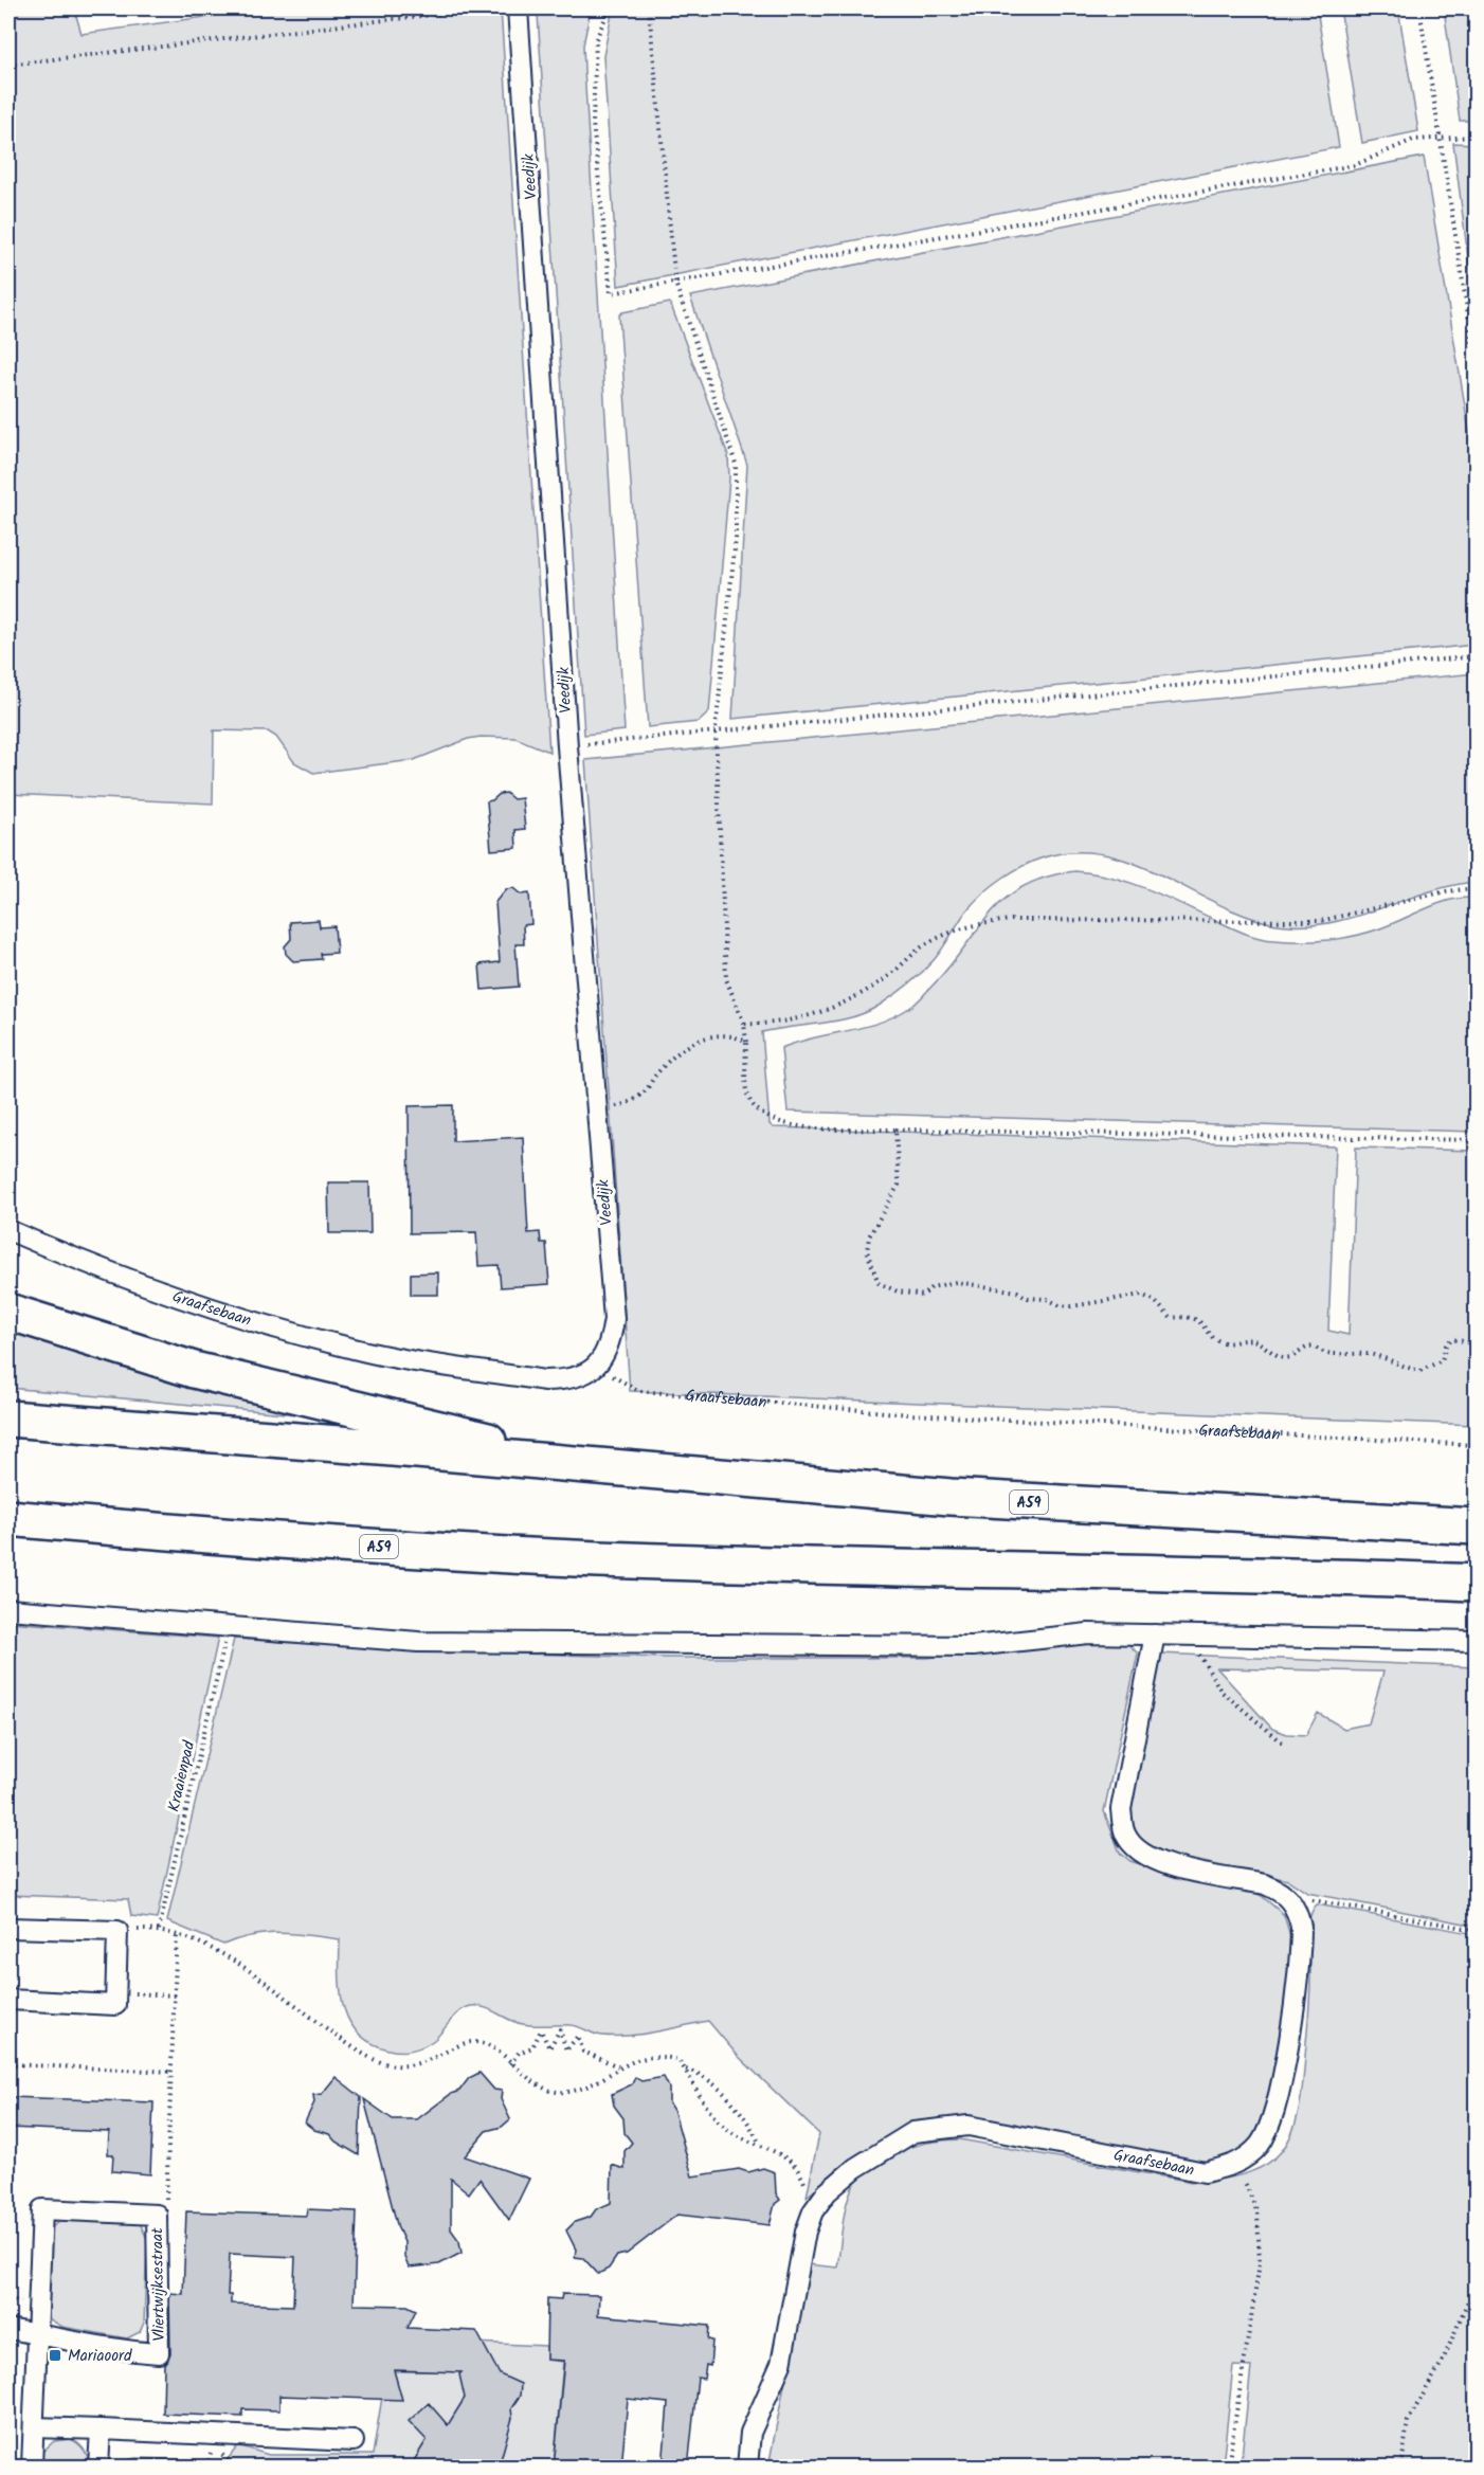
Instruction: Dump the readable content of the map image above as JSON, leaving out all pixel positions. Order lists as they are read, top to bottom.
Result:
{
  "streets": {
    "highway": ["A59"],
    "street": ["Veedijk", "Graafsebaan", "Vliertwijksestraat"],
    "path": ["Kraaienpad"]
  },
  "crossings": [
    ["Veedijk", "Graafsebaan"]
  ],
  "places": {
    "transit": ["Mariaoord"]
  }
}
